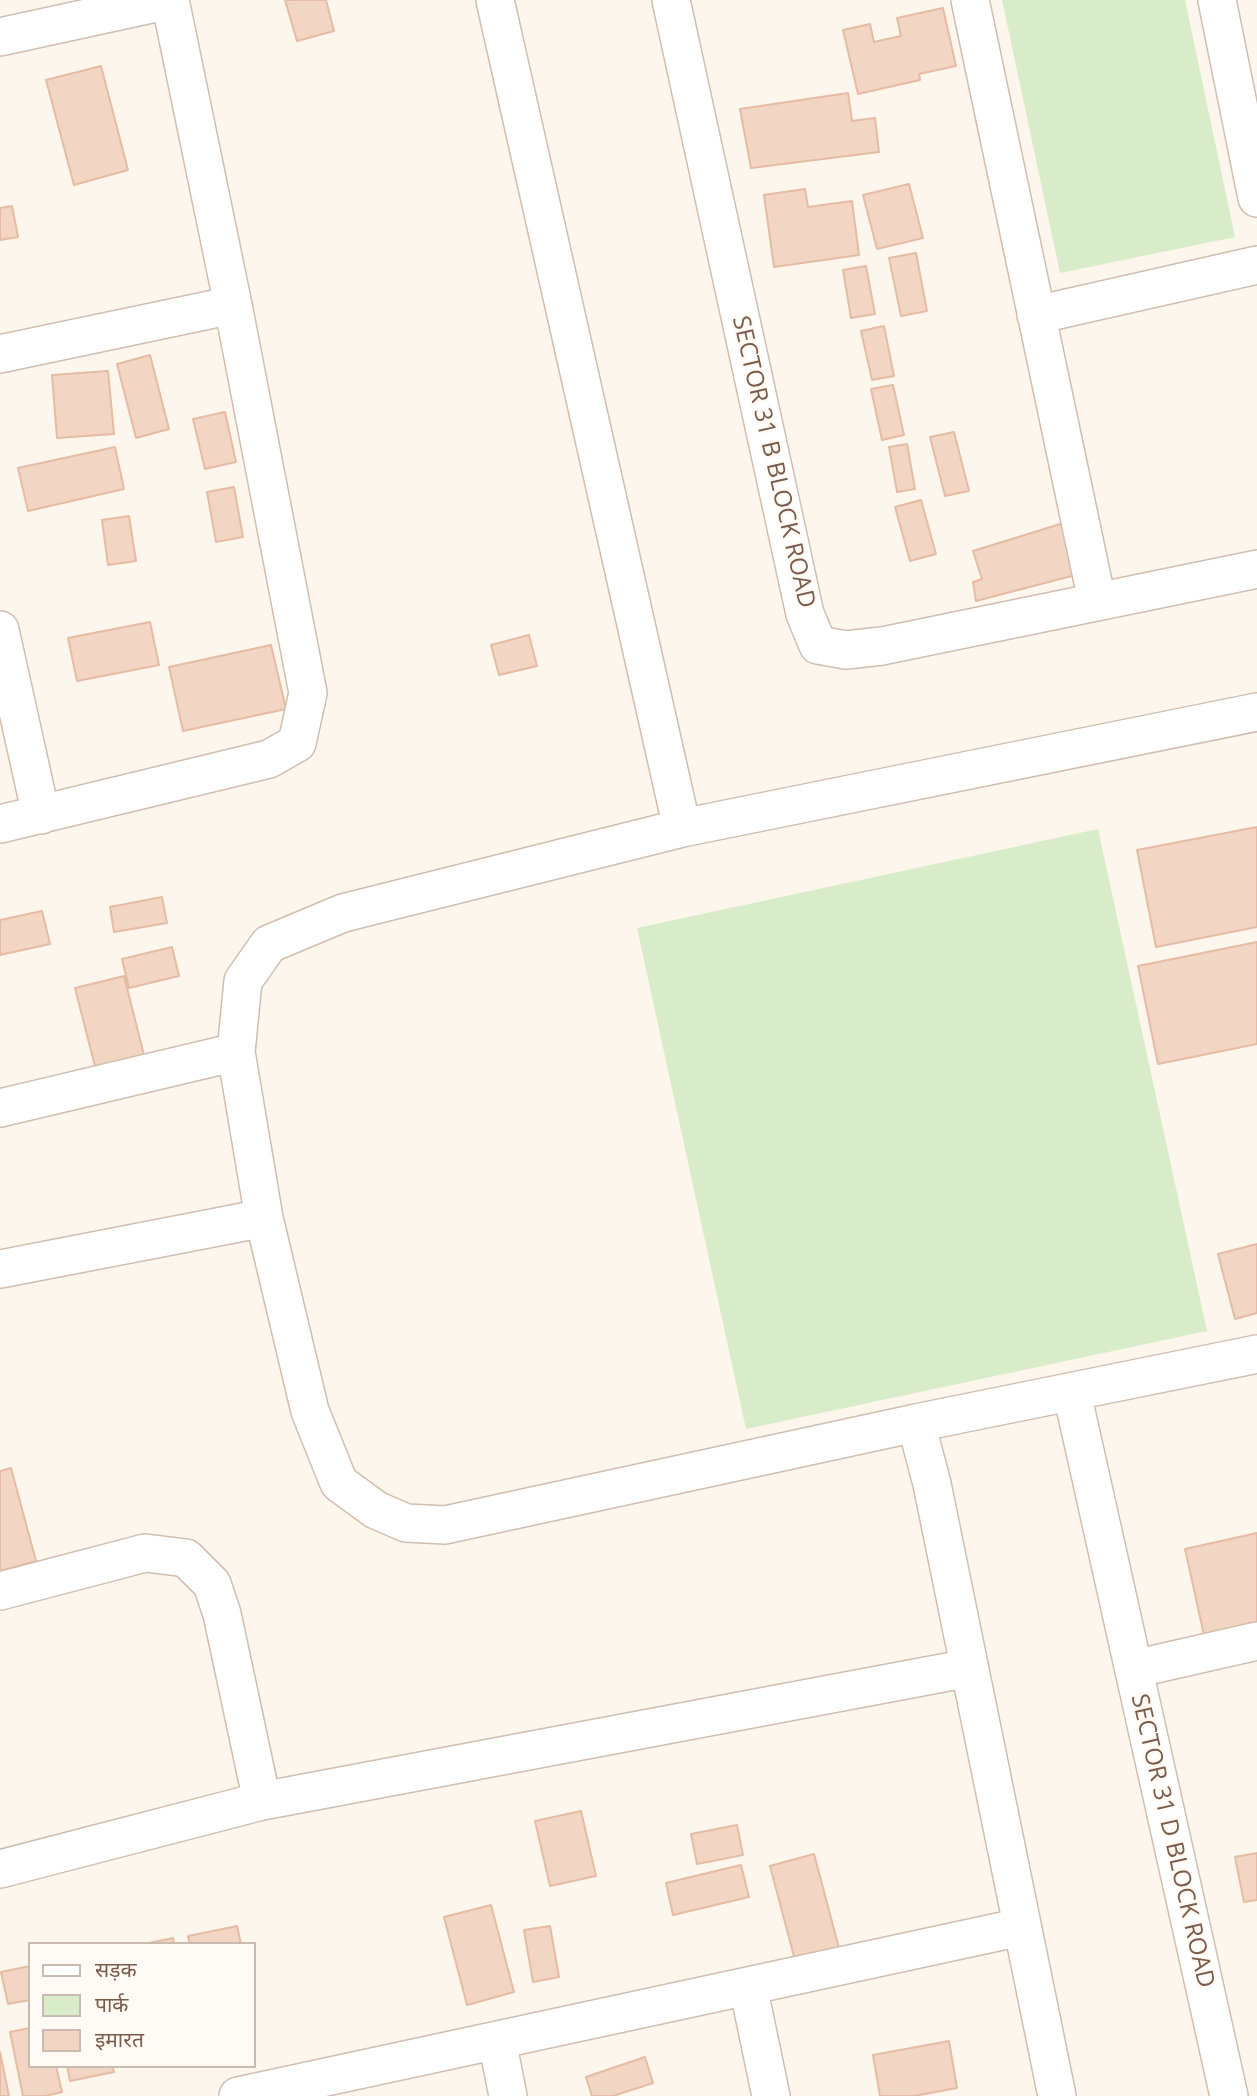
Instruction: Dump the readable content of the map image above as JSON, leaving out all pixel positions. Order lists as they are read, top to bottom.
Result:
{
  "streets": {
    "street": ["SECTOR 31 B BLOCK ROAD", "SECTOR 31 D BLOCK ROAD"]
  },
  "legend": ["सड़क", "पार्क", "इमारत"]
}
